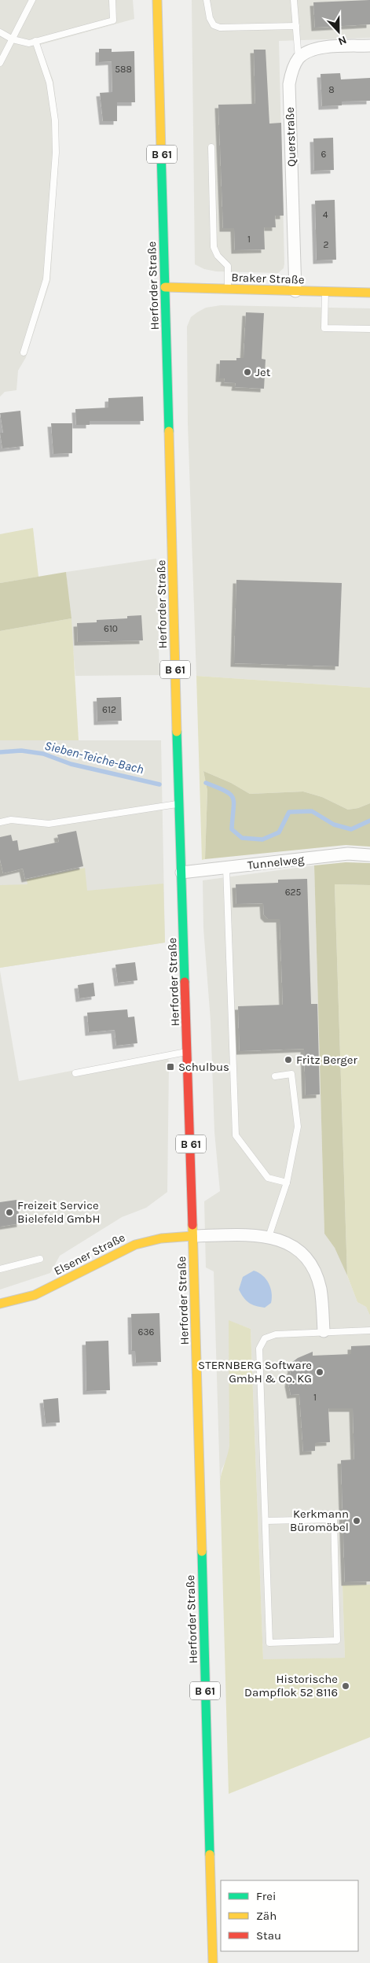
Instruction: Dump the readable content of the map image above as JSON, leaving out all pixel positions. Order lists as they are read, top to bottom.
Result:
{
  "streets": {
    "main road": [
      "B 61",
      "Braker Straße",
      "Herforder Straße",
      "Elsener Straße"
    ],
    "street": ["Querstraße", "Tunnelweg"]
  },
  "crossings": [
    ["Querstraße", "Braker Straße"],
    ["Braker Straße", "Herforder Straße"],
    ["Herforder Straße", "Tunnelweg"],
    ["Herforder Straße", "Elsener Straße"]
  ],
  "water": ["Sieben-Teiche-Bach"],
  "places": {
    "other": [
      "Jet",
      "Fritz Berger",
      "Freizeit Service Bielefeld GmbH",
      "STERNBERG Software GmbH & Co. KG",
      "Kerkmann Büromöbel",
      "Historische Dampflok 52 8116"
    ],
    "transit": ["Schulbus"]
  },
  "house_numbers": [
    "588",
    "8",
    "6",
    "4",
    "1",
    "2",
    "610",
    "612",
    "625",
    "636",
    "1"
  ],
  "legend": ["Frei", "Zäh", "Stau"],
  "north": "bottom"
}
